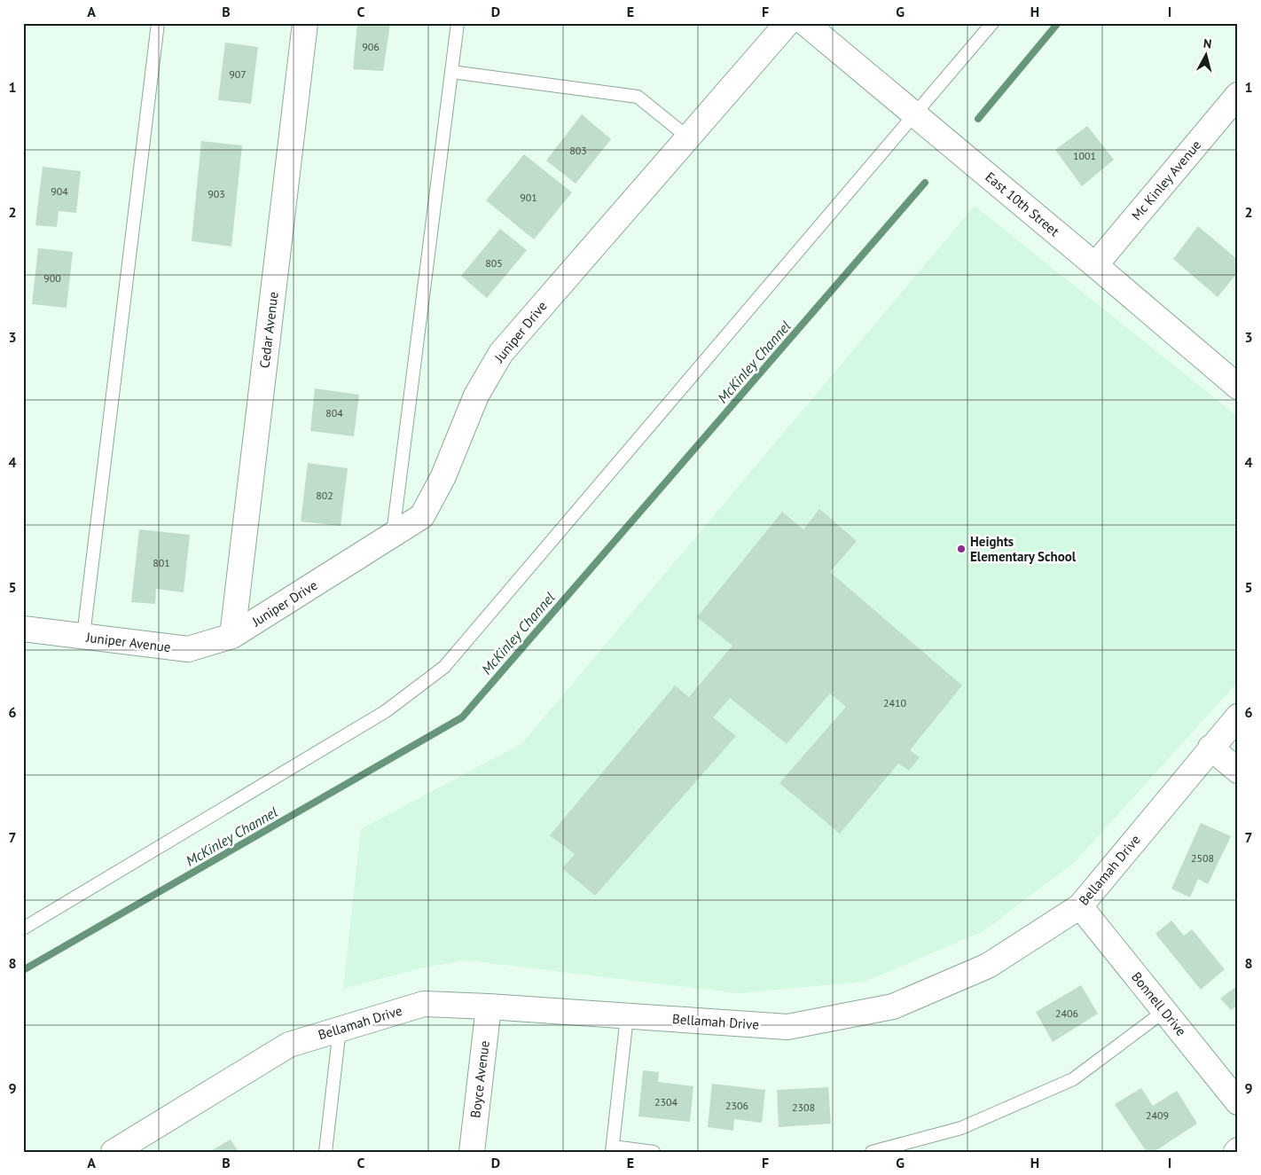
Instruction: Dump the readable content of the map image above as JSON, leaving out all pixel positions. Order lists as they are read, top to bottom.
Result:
{
  "streets": {
    "street": [
      "Mc Kinley Avenue",
      "East 10th Street",
      "Cedar Avenue",
      "Juniper Drive",
      "Juniper Avenue",
      "Bellamah Drive",
      "Bonnell Drive",
      "Boyce Avenue"
    ]
  },
  "crossings": [
    ["Mc Kinley Avenue", "East 10th Street"],
    ["Cedar Avenue", "Juniper Drive"],
    ["Cedar Avenue", "Juniper Avenue"],
    ["Juniper Drive", "Juniper Avenue"],
    ["Bellamah Drive", "Bonnell Drive"],
    ["Bellamah Drive", "Boyce Avenue"]
  ],
  "water": ["McKinley Channel"],
  "places": ["Heights Elementary School"],
  "house_numbers": [
    "906",
    "907",
    "803",
    "1001",
    "904",
    "903",
    "901",
    "805",
    "900",
    "804",
    "802",
    "801",
    "2410",
    "2508",
    "2406",
    "2304",
    "2306",
    "2308",
    "2409"
  ],
  "north": "top",
  "grid": {
    "columns": [
      "A",
      "B",
      "C",
      "D",
      "E",
      "F",
      "G",
      "H",
      "I"
    ],
    "rows": [
      "1",
      "2",
      "3",
      "4",
      "5",
      "6",
      "7",
      "8",
      "9"
    ]
  }
}
